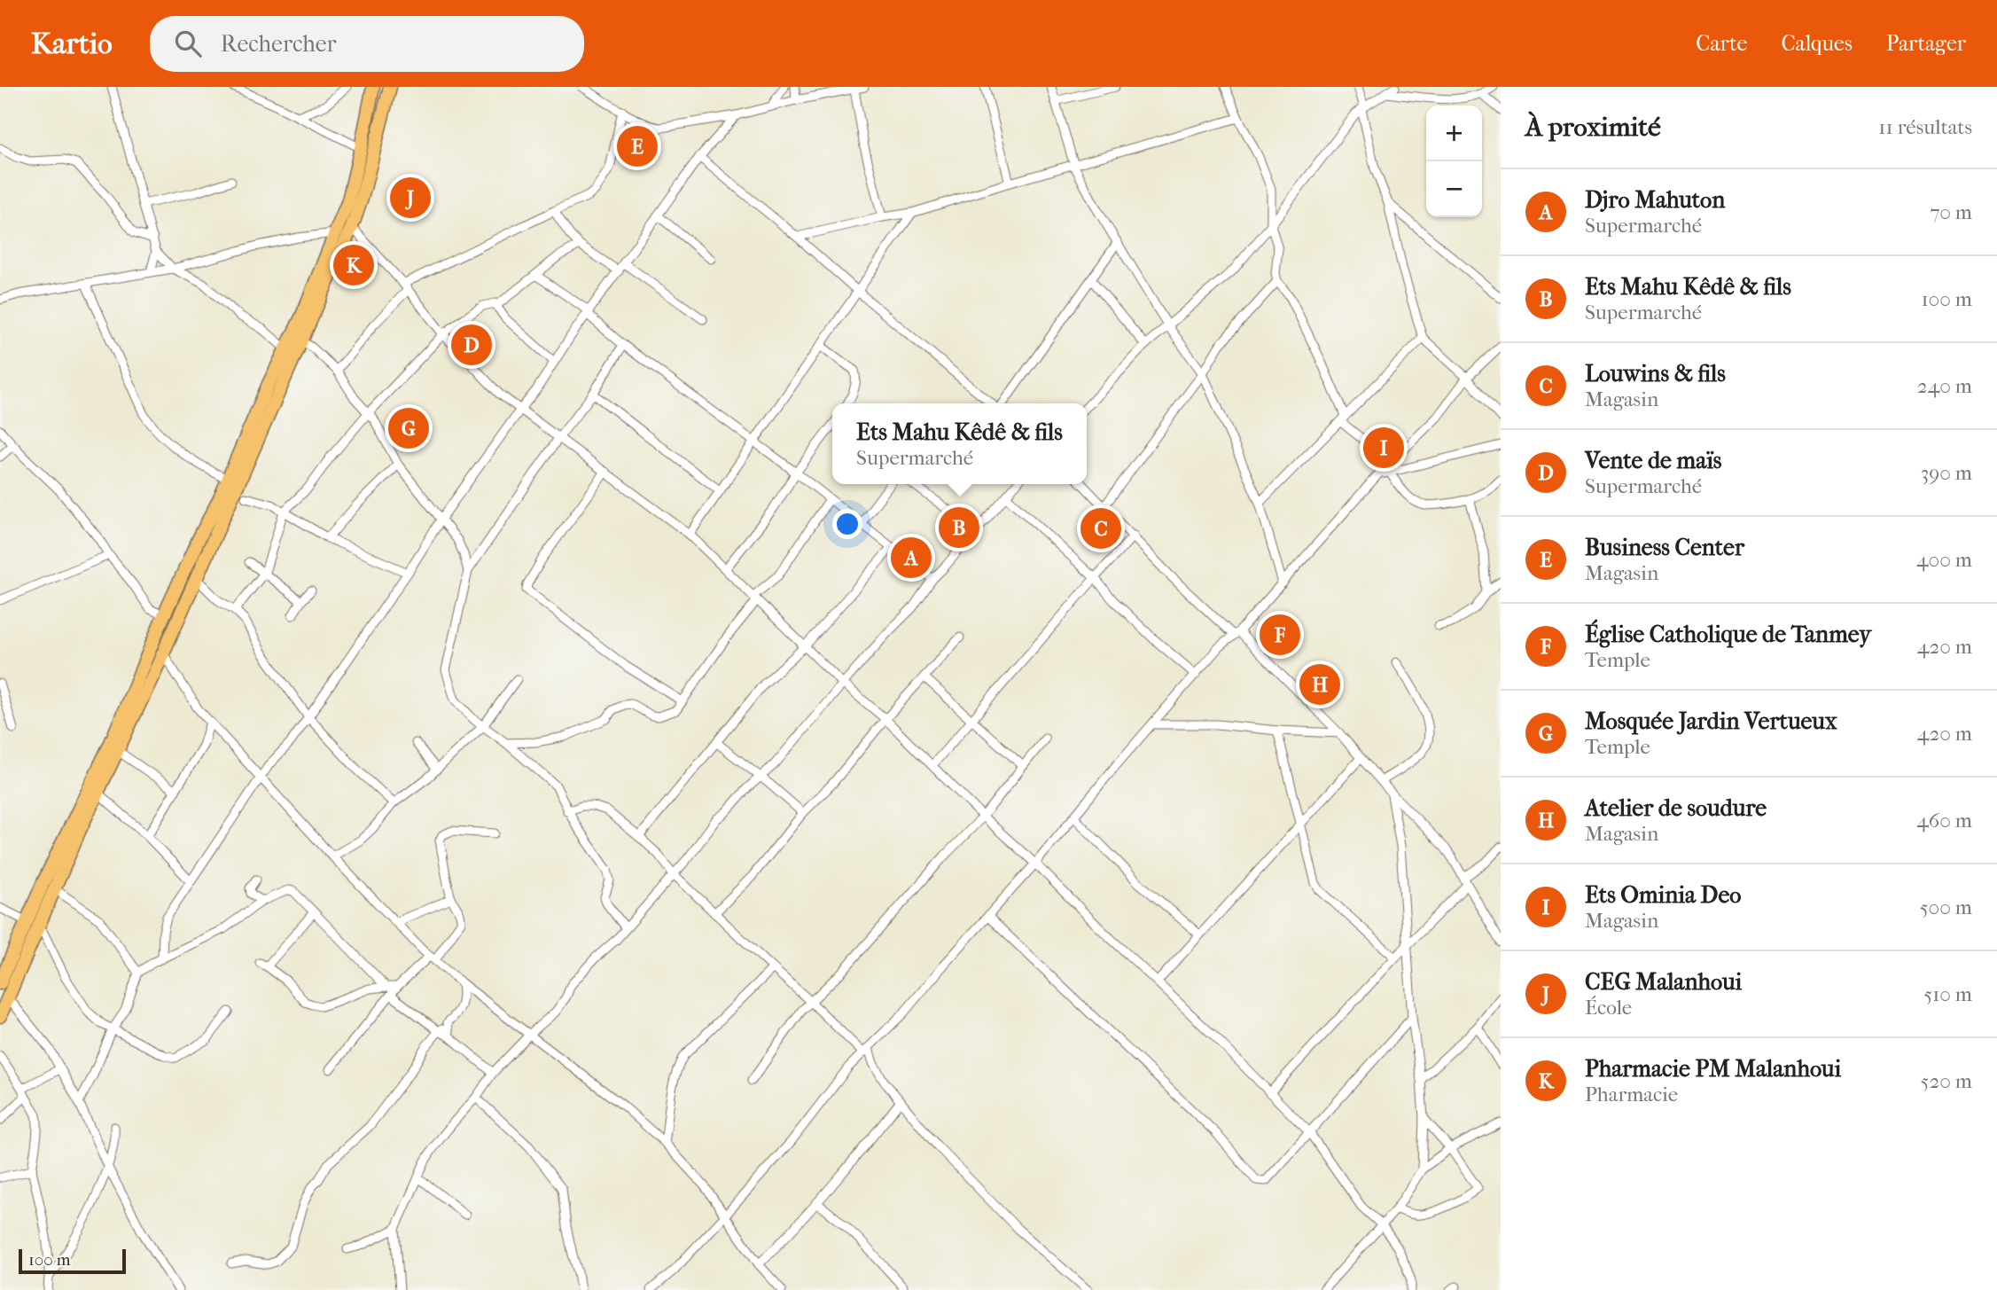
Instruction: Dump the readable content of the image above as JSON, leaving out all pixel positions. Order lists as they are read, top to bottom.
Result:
{
  "scale_bar": "100 m",
  "page": {
    "header": "Kartio",
    "search": "Rechercher",
    "nav": ["Carte", "Calques", "Partager"],
    "heading": ["À proximité", "11 résultats"],
    "map_buttons": ["+", "−"],
    "pins": [
      "E",
      "J",
      "K",
      "D",
      "G",
      "I",
      "B",
      "C",
      "A",
      "F",
      "H"
    ],
    "list": [
      {
        "mark": "A",
        "name": "Djro Mahuton",
        "note": "Supermarché",
        "value": "70 m"
      },
      {
        "mark": "B",
        "name": "Ets Mahu Kêdê & fils",
        "note": "Supermarché",
        "value": "100 m"
      },
      {
        "mark": "C",
        "name": "Louwins & fils",
        "note": "Magasin",
        "value": "240 m"
      },
      {
        "mark": "D",
        "name": "Vente de maïs",
        "note": "Supermarché",
        "value": "390 m"
      },
      {
        "mark": "E",
        "name": "Business Center",
        "note": "Magasin",
        "value": "400 m"
      },
      {
        "mark": "F",
        "name": "Église Catholique de Tanmey",
        "note": "Temple",
        "value": "420 m"
      },
      {
        "mark": "G",
        "name": "Mosquée Jardin Vertueux",
        "note": "Temple",
        "value": "420 m"
      },
      {
        "mark": "H",
        "name": "Atelier de soudure",
        "note": "Magasin",
        "value": "460 m"
      },
      {
        "mark": "I",
        "name": "Ets Ominia Deo",
        "note": "Magasin",
        "value": "500 m"
      },
      {
        "mark": "J",
        "name": "CEG Malanhoui",
        "note": "École",
        "value": "510 m"
      },
      {
        "mark": "K",
        "name": "Pharmacie PM Malanhoui",
        "note": "Pharmacie",
        "value": "520 m"
      }
    ],
    "popup": ["Ets Mahu Kêdê & fils", "Supermarché"],
    "scale": "100 m"
  }
}
